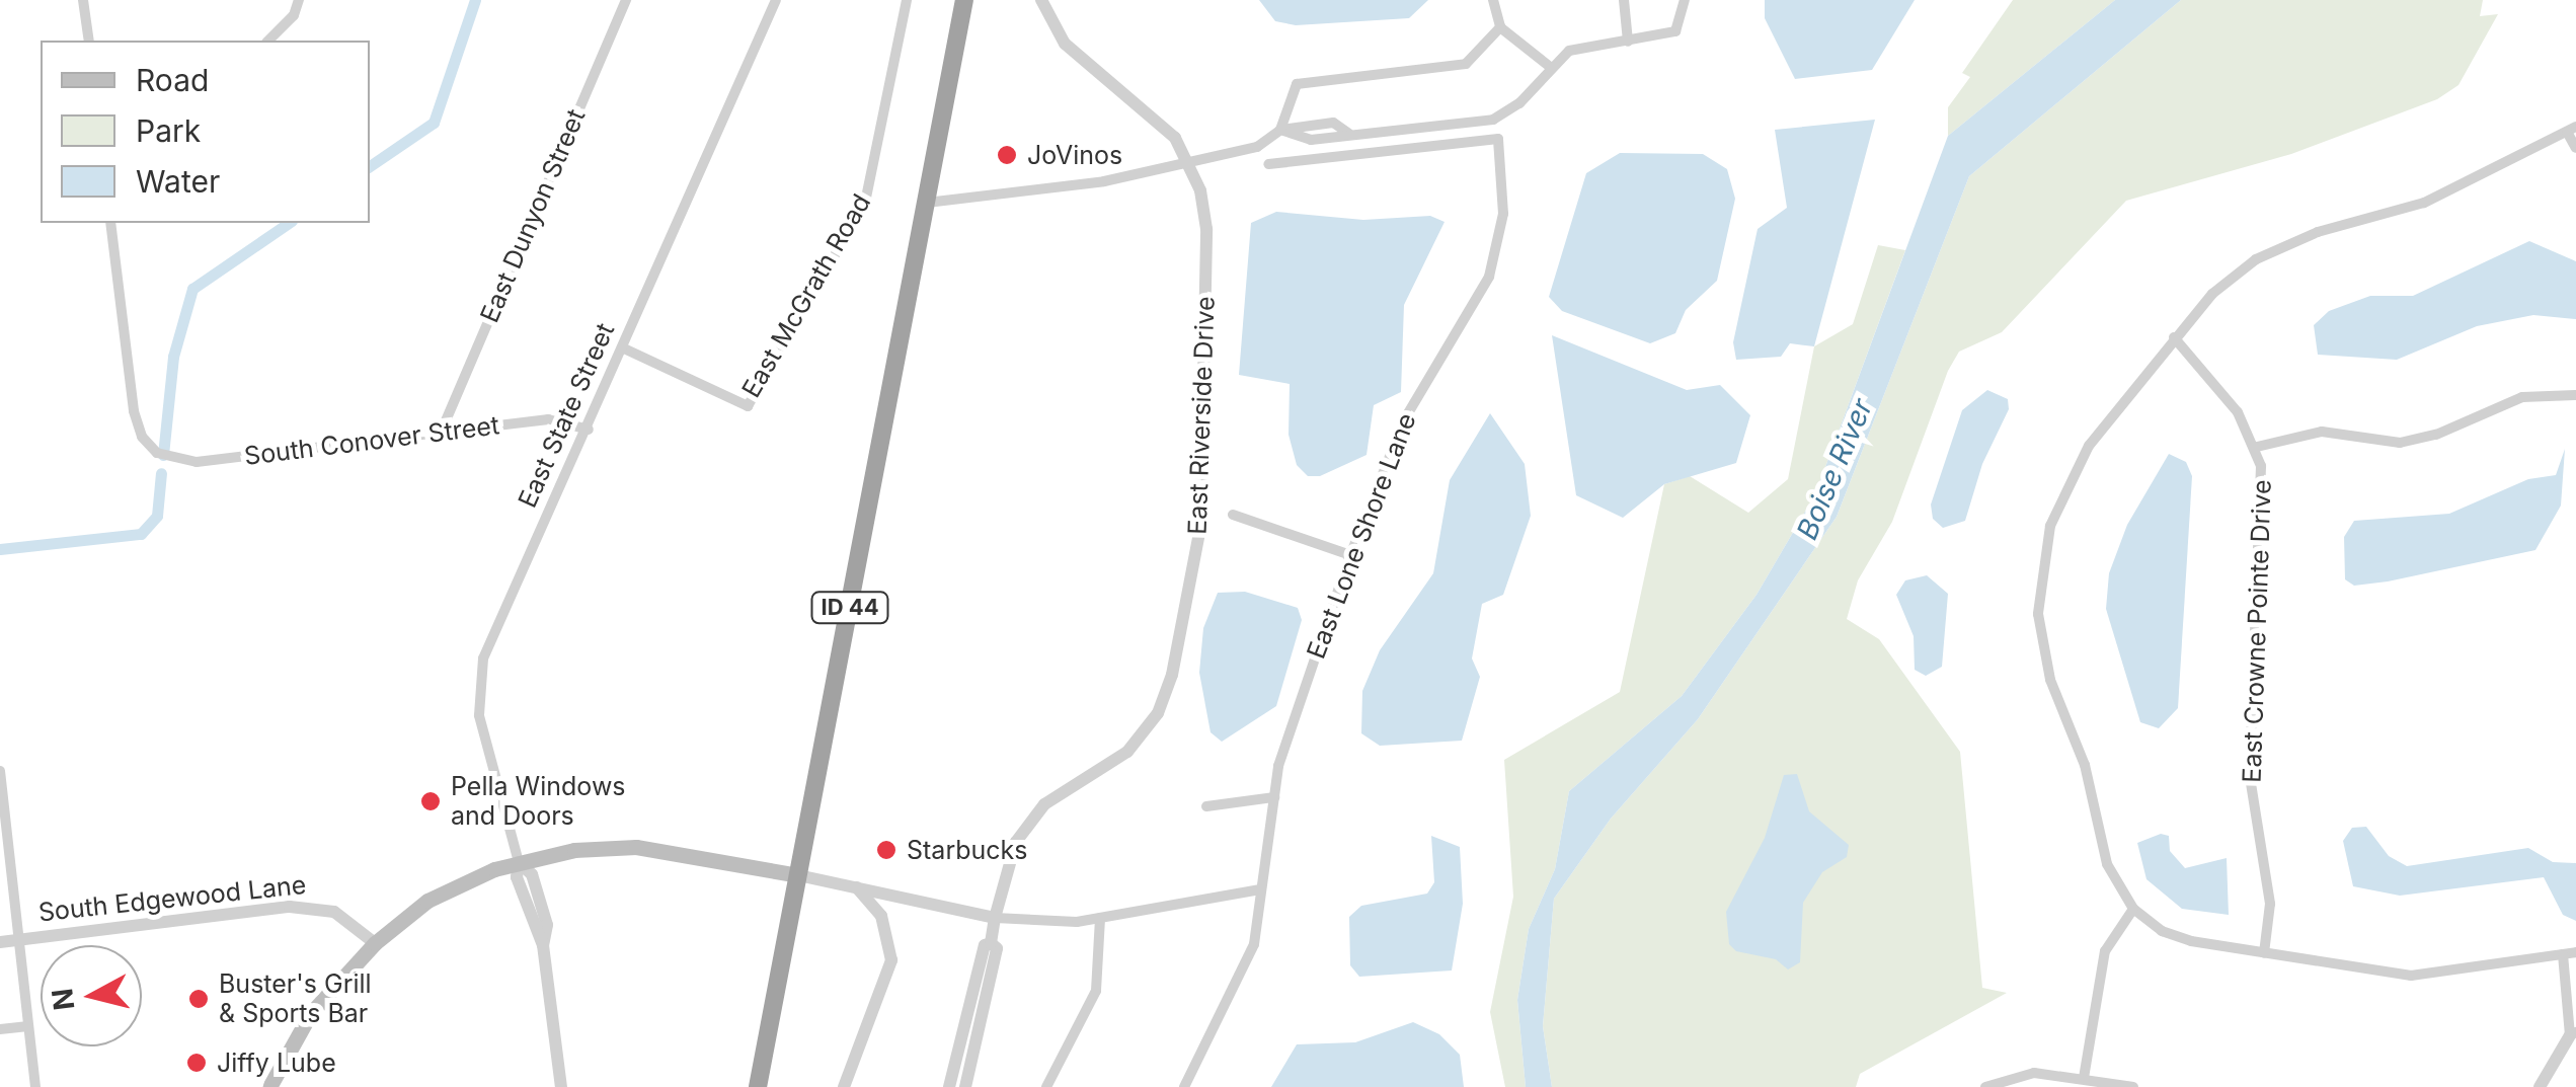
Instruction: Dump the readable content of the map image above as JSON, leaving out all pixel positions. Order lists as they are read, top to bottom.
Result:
{
  "streets": {
    "highway": ["ID 44"],
    "street": [
      "East Dunyon Street",
      "East McGrath Road",
      "East State Street",
      "East Riverside Drive",
      "South Conover Street",
      "East Lone Shore Lane",
      "East Crowne Pointe Drive",
      "South Edgewood Lane"
    ]
  },
  "crossings": [
    ["East Dunyon Street", "South Conover Street"],
    ["East McGrath Road", "East State Street"],
    ["East State Street", "South Conover Street"]
  ],
  "water": ["Boise River"],
  "places": [
    "JoVinos",
    "Pella Windows and Doors",
    "Starbucks",
    "Buster's Grill & Sports Bar",
    "Jiffy Lube"
  ],
  "legend": ["Road", "Park", "Water"],
  "north": "left"
}
